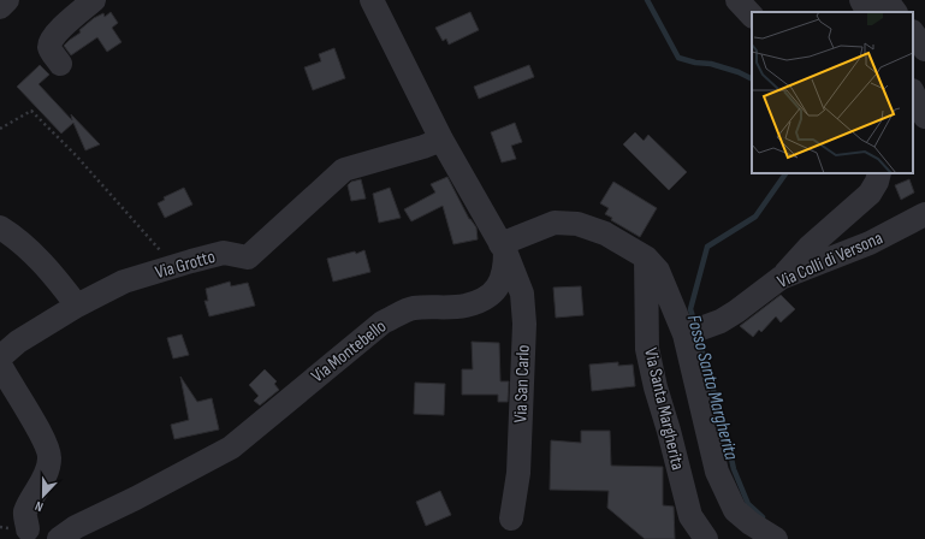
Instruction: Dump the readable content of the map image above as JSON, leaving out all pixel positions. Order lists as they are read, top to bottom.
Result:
{
  "streets": {
    "street": [
      "Via Colli di Versona",
      "Via Grotto",
      "Via Montebello",
      "Via San Carlo",
      "Via Santa Margherita"
    ]
  },
  "crossings": [
    ["Via Montebello", "Via San Carlo"]
  ],
  "water": ["Fosso Santa Margherita"],
  "north": "bottom"
}
